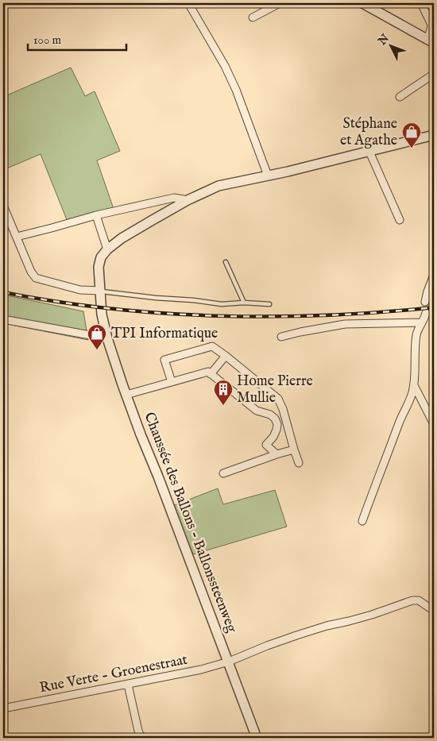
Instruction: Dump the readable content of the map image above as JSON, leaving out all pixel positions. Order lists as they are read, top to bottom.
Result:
{
  "streets": {
    "street": ["Chaussée des Ballons - Ballonssteenweg", "Rue Verte - Groenestraat"]
  },
  "crossings": [
    ["Chaussée des Ballons - Ballonssteenweg", "Rue Verte - Groenestraat"]
  ],
  "places": {
    "shop": ["Stéphane et Agathe", "TPI Informatique"],
    "building": ["Home Pierre Mullie"]
  },
  "scale_bar": "100 m",
  "north": "top left"
}
